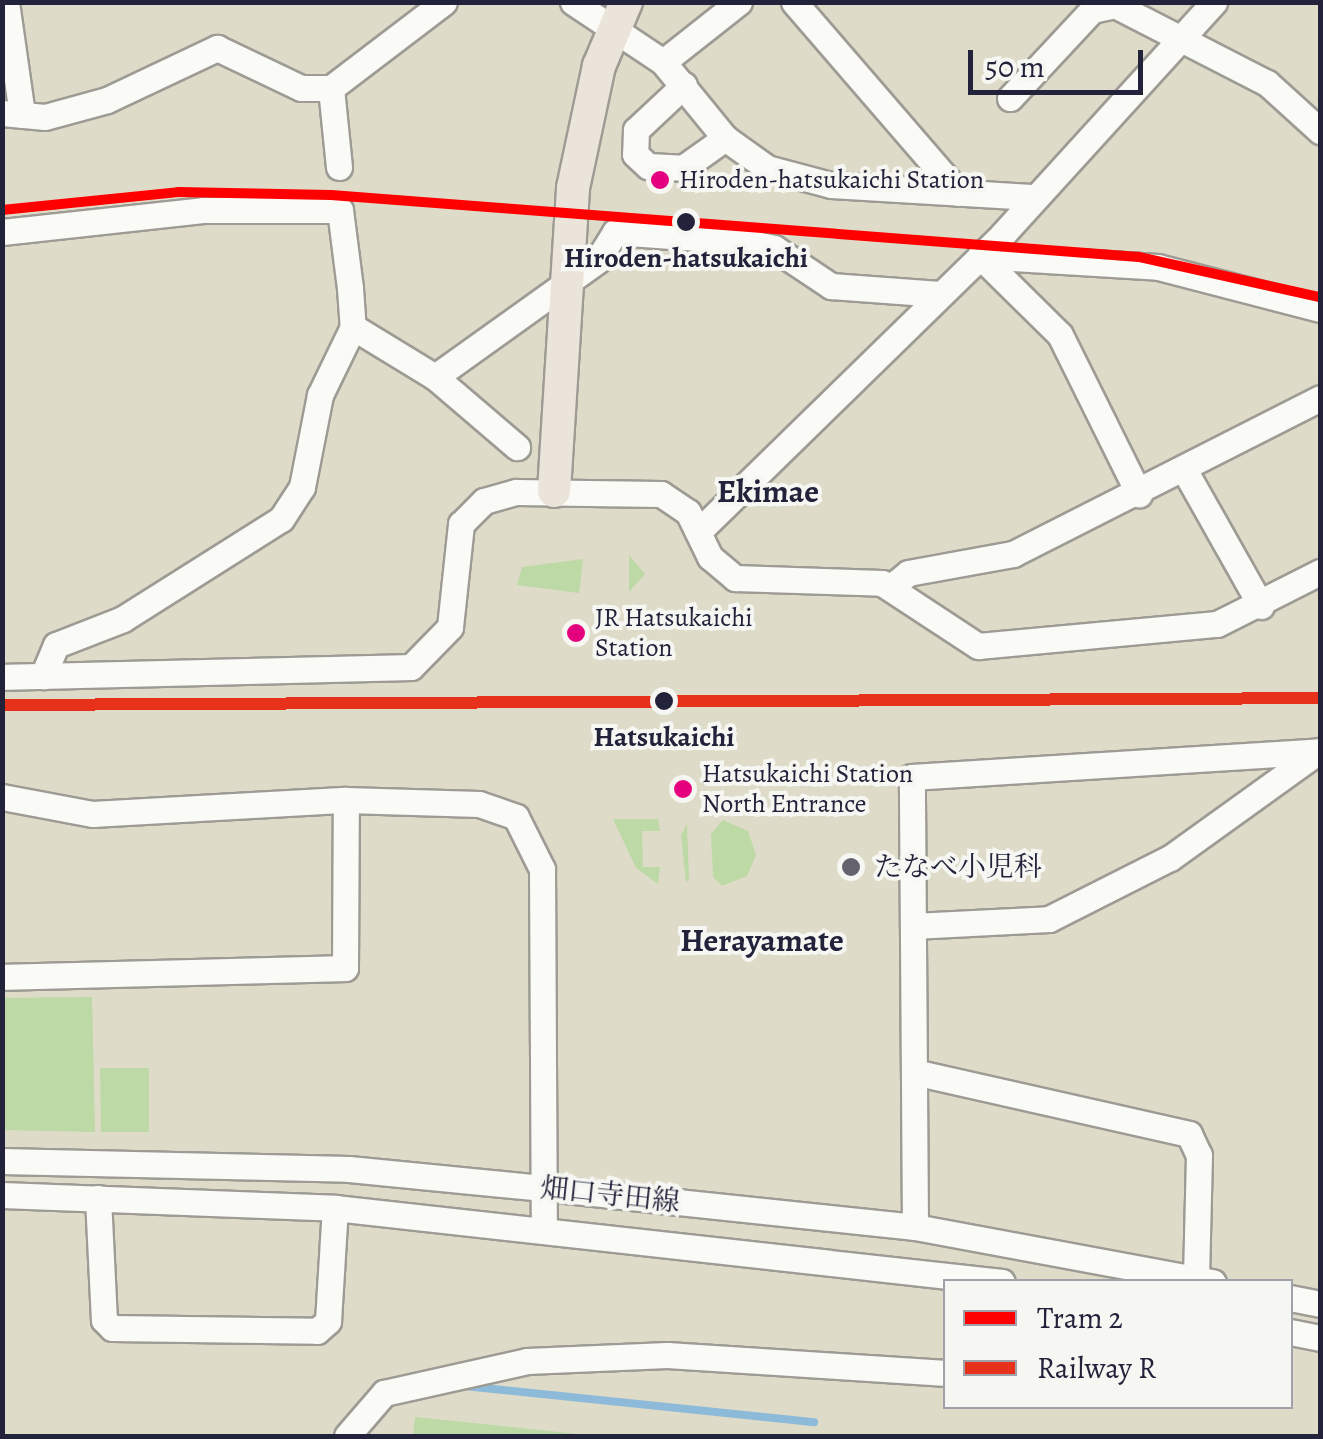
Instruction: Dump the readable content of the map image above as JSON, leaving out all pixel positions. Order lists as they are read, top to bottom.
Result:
{
  "streets": {
    "street": ["畑口寺田線"]
  },
  "districts": ["Ekimae", "Herayamate"],
  "places": [
    "Hiroden-hatsukaichi Station",
    "Hiroden-hatsukaichi",
    "JR Hatsukaichi Station",
    "Hatsukaichi",
    "Hatsukaichi Station North Entrance",
    "たなべ小児科"
  ],
  "lines": ["tram line 2", "rail line R"],
  "legend": ["Tram 2", "Railway R"],
  "scale_bar": "50 m"
}
